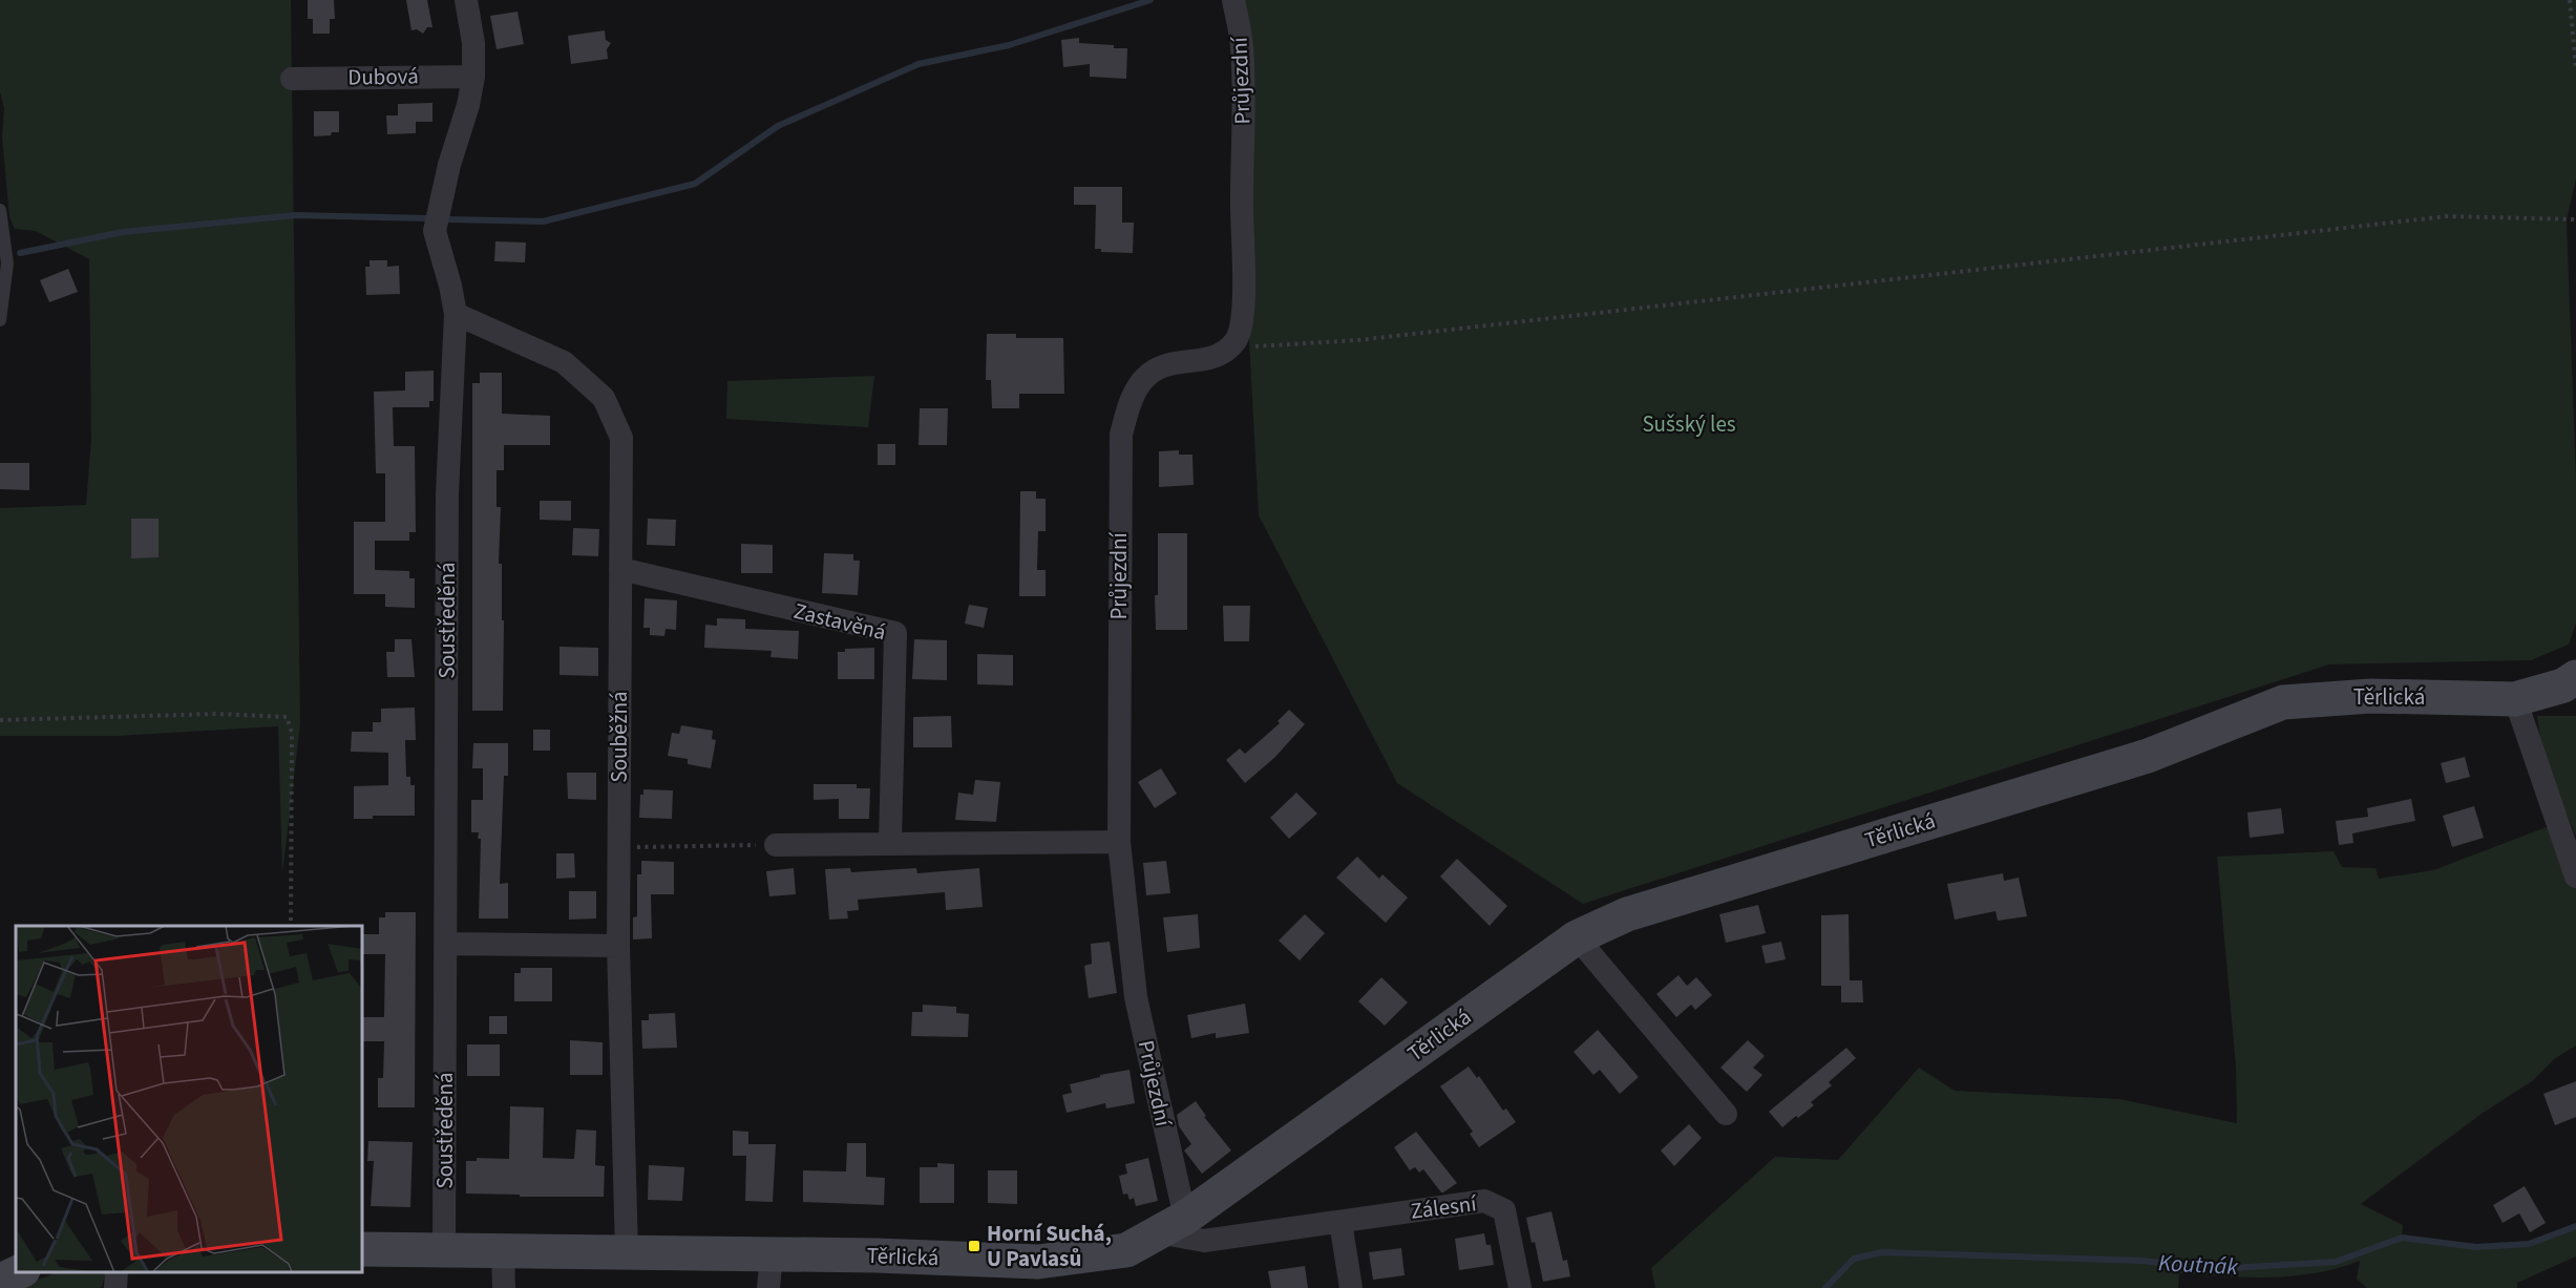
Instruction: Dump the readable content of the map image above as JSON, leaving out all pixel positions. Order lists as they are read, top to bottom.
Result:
{
  "streets": {
    "main road": ["Těrlická"],
    "street": [
      "Dubová",
      "Průjezdní",
      "Soustředěná",
      "Zastavěná",
      "Souběžná",
      "Zálesní"
    ]
  },
  "crossings": [
    ["Dubová", "Soustředěná"],
    ["Průjezdní", "Těrlická"],
    ["Průjezdní", "Zálesní"],
    ["Soustředěná", "Těrlická"],
    ["Soustředěná", "Souběžná"],
    ["Zastavěná", "Souběžná"],
    ["Těrlická", "Souběžná"],
    ["Těrlická", "Zálesní"]
  ],
  "water": ["Koutnák"],
  "parks": ["Sušský les"],
  "places": {
    "transit": ["Horní Suchá, U Pavlasů"]
  }
}
